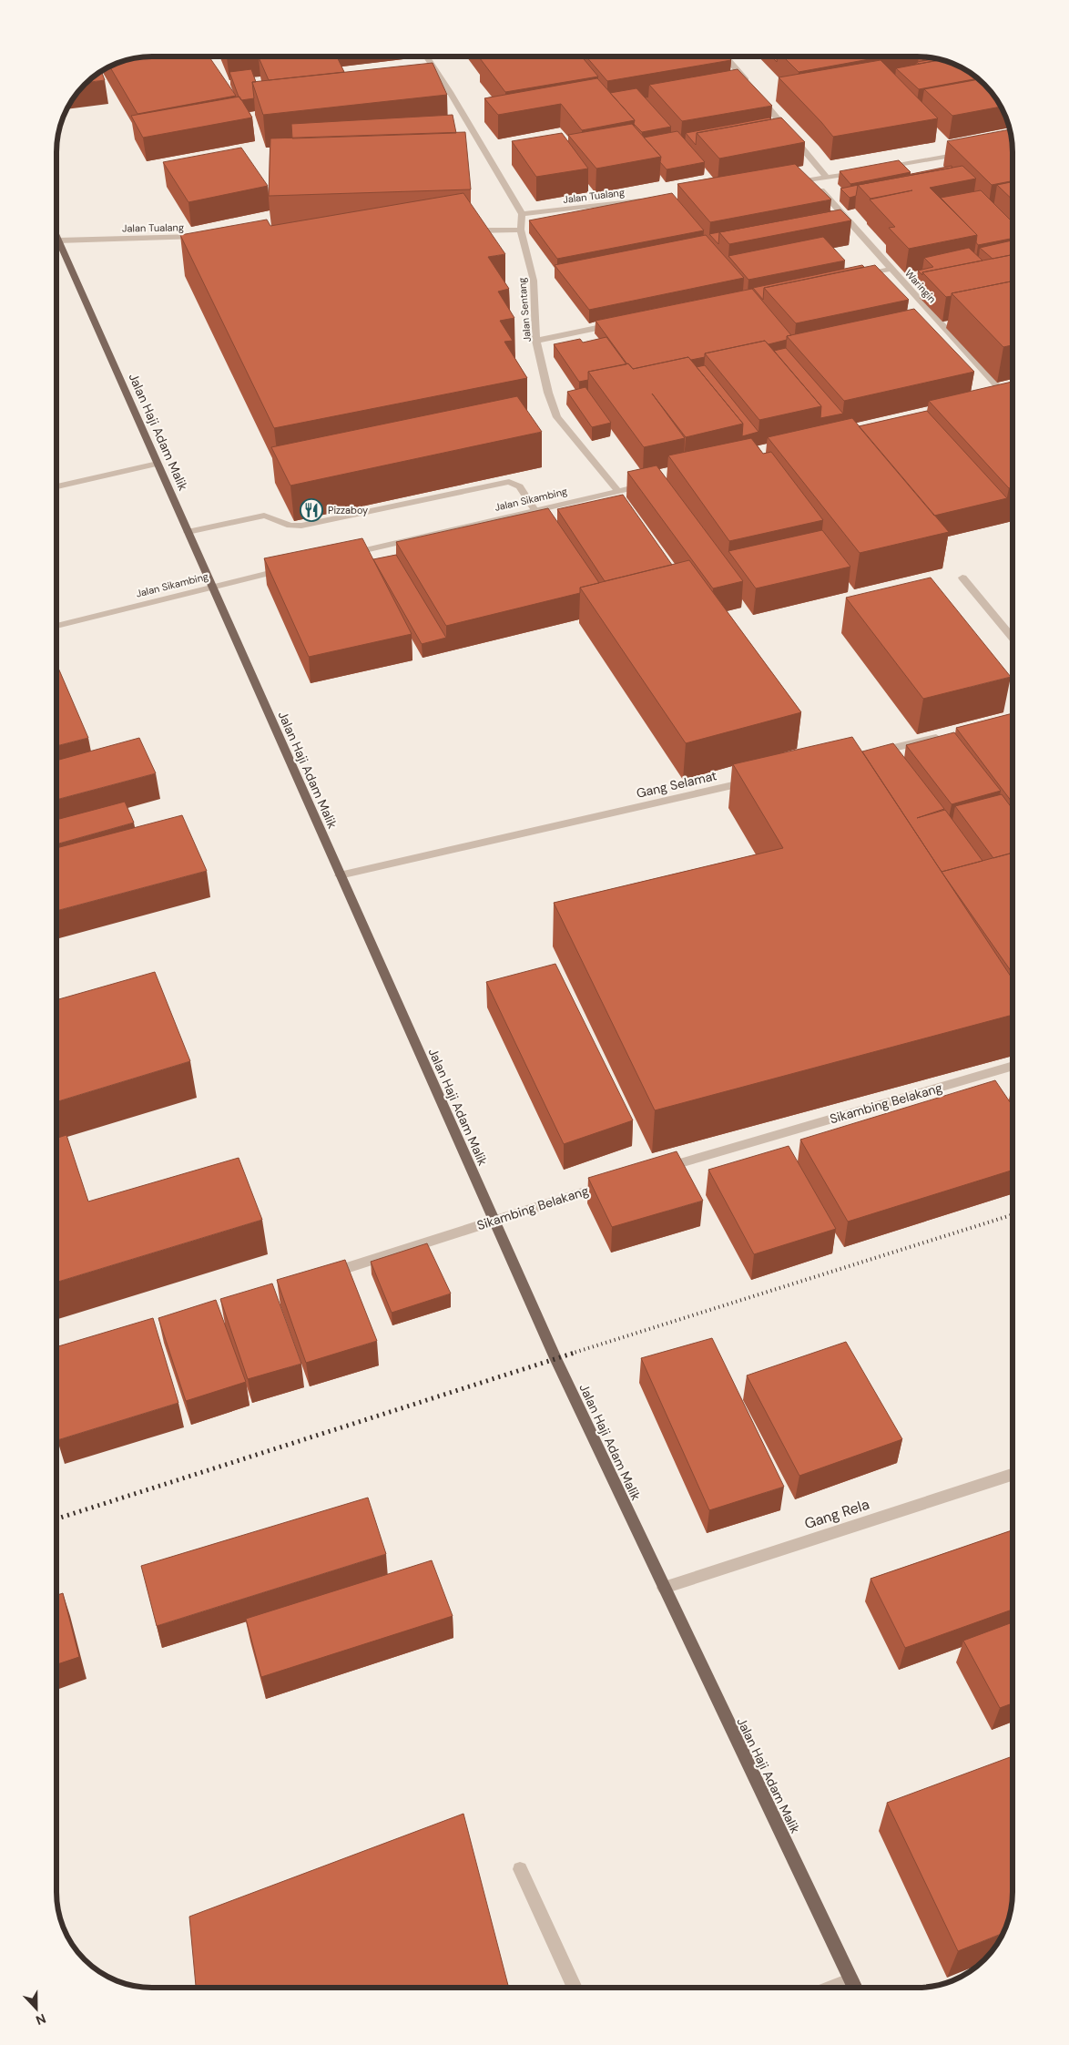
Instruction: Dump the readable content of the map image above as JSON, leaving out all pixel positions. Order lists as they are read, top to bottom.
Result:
{
  "streets": {
    "main road": ["Jalan Haji Adam Malik"],
    "street": [
      "Jalan Tualang",
      "Waringin",
      "Jalan Sentang",
      "Jalan Sikambing",
      "Gang Selamat",
      "Sikambing Belakang",
      "Gang Rela"
    ]
  },
  "crossings": [
    ["Jalan Tualang", "Jalan Sentang"],
    ["Jalan Tualang", "Jalan Haji Adam Malik"],
    ["Jalan Sentang", "Jalan Sikambing"],
    ["Jalan Haji Adam Malik", "Jalan Sikambing"],
    ["Jalan Haji Adam Malik", "Gang Selamat"],
    ["Jalan Haji Adam Malik", "Sikambing Belakang"],
    ["Jalan Haji Adam Malik", "Gang Rela"]
  ],
  "places": {
    "restaurant": ["Pizzaboy"]
  },
  "north": "bottom"
}
